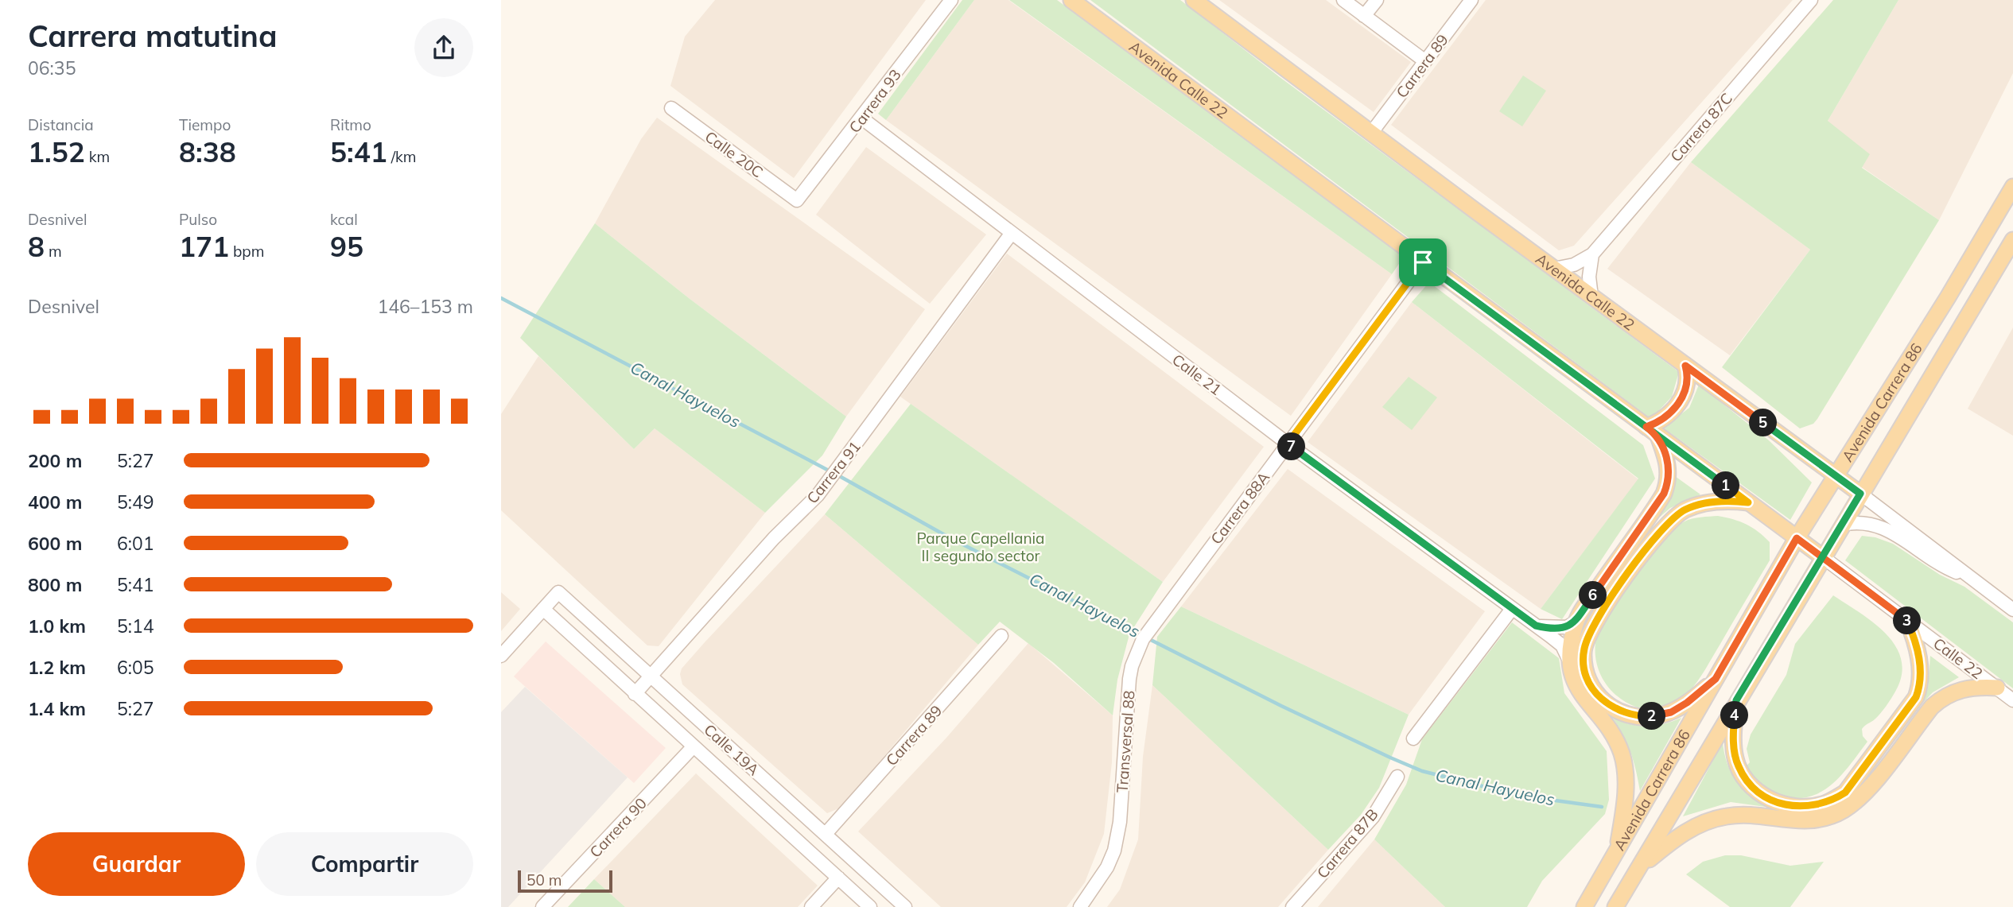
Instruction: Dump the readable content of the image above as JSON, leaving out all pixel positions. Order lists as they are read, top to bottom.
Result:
{
  "streets": {
    "main road": ["Avenida Calle 22", "Avenida Carrera 86"],
    "street": [
      "Carrera 89",
      "Carrera 93",
      "Carrera 87C",
      "Calle 20C",
      "Calle 21",
      "Carrera 91",
      "Carrera 88A",
      "Calle 22",
      "Transversal 88",
      "Calle 19A",
      "Carrera 90",
      "Carrera 87B"
    ]
  },
  "crossings": [
    ["Carrera 89", "Avenida Calle 22"],
    ["Carrera 89", "Calle 19A"],
    ["Avenida Calle 22", "Carrera 87C"],
    ["Avenida Calle 22", "Avenida Carrera 86"],
    ["Avenida Calle 22", "Carrera 88A"],
    ["Avenida Calle 22", "Calle 22"],
    ["Carrera 93", "Calle 20C"],
    ["Carrera 93", "Calle 21"],
    ["Calle 21", "Carrera 91"],
    ["Calle 21", "Carrera 88A"],
    ["Avenida Carrera 86", "Calle 22"],
    ["Carrera 91", "Calle 19A"],
    ["Carrera 88A", "Transversal 88"],
    ["Calle 19A", "Carrera 90"]
  ],
  "water": ["Canal Hayuelos"],
  "parks": ["Parque Capellania II segundo sector"],
  "scale_bar": "50 m",
  "page": {
    "heading": ["Carrera matutina", "06:35"],
    "stats": [
      ["Distancia", "1.52 km"],
      ["Tiempo", "8:38"],
      ["Ritmo", "5:41 /km"],
      ["Desnivel", "8 m"],
      ["Pulso", "171 bpm"],
      ["kcal", "95"]
    ],
    "chart": ["Desnivel", "146–153 m"],
    "pins": [
      "5",
      "7",
      "1",
      "6",
      "3",
      "4",
      "2"
    ],
    "list": [
      {
        "name": "200 m",
        "note": "5:27"
      },
      {
        "name": "400 m",
        "note": "5:49"
      },
      {
        "name": "600 m",
        "note": "6:01"
      },
      {
        "name": "800 m",
        "note": "5:41"
      },
      {
        "name": "1.0 km",
        "note": "5:14"
      },
      {
        "name": "1.2 km",
        "note": "6:05"
      },
      {
        "name": "1.4 km",
        "note": "5:27"
      }
    ],
    "buttons": ["Guardar", "Compartir"],
    "scale": "50 m"
  }
}
